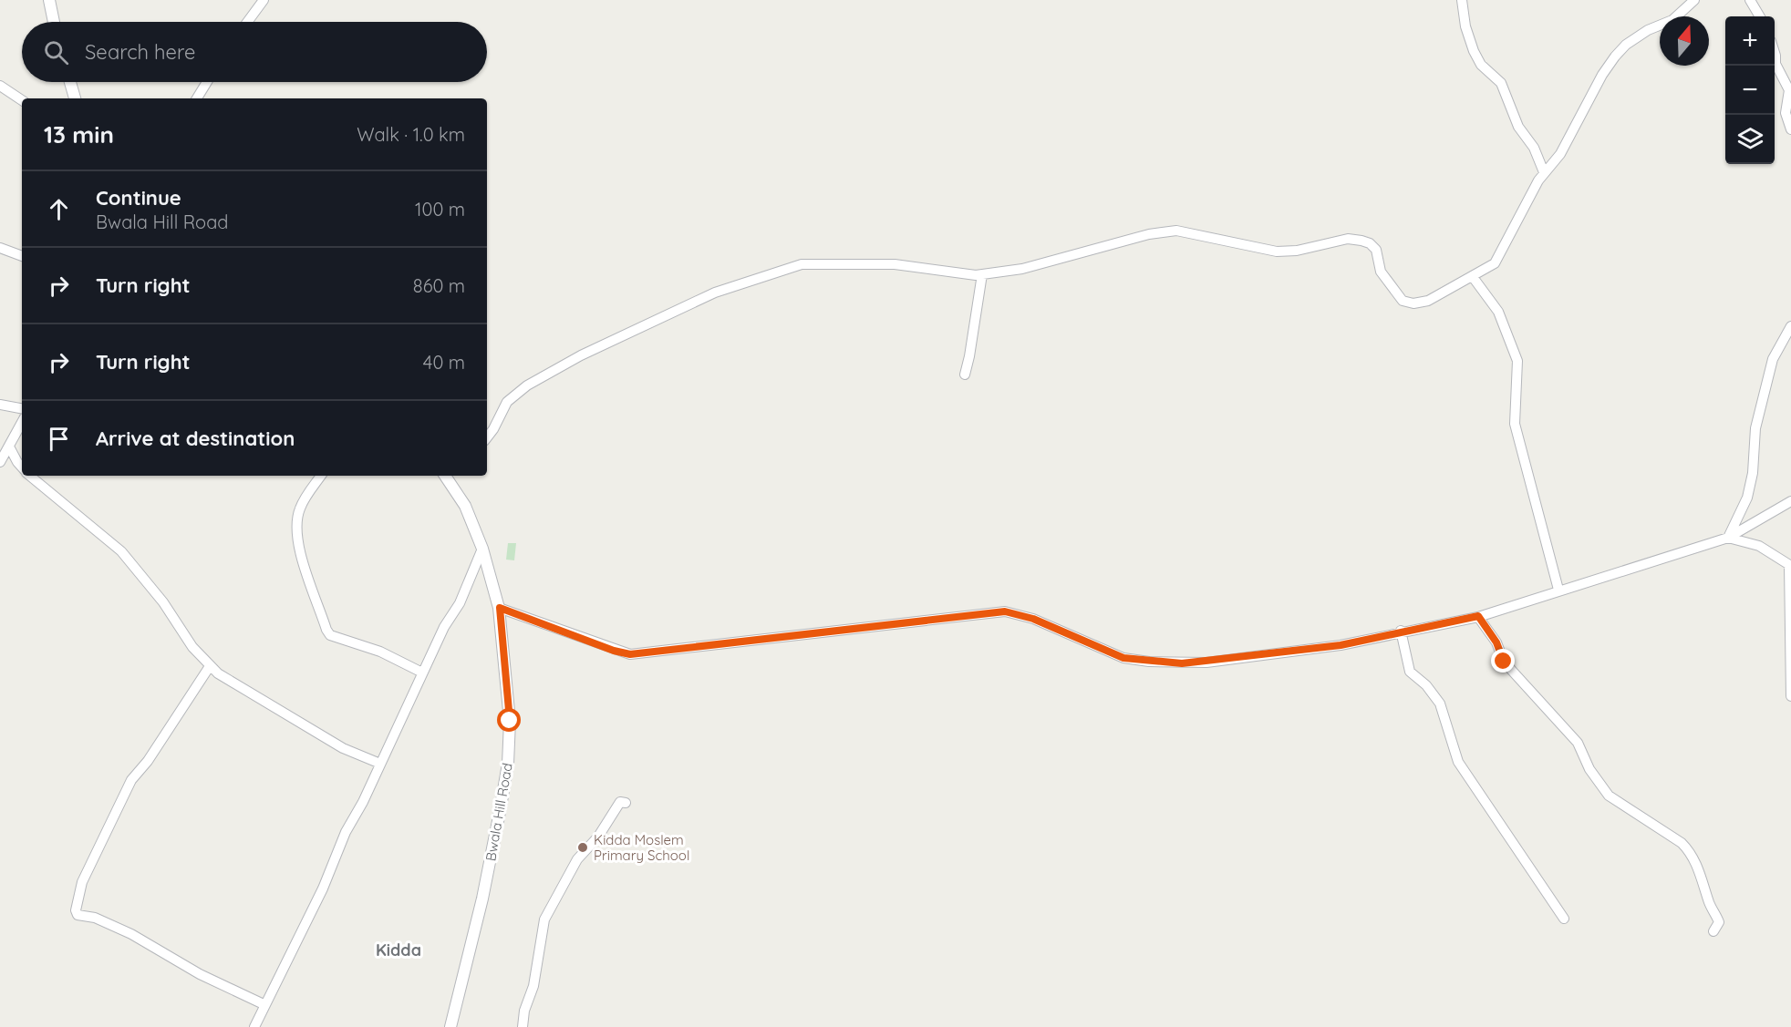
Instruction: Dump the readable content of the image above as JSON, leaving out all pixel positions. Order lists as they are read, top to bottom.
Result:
{
  "streets": {
    "street": ["Bwala Hill Road"]
  },
  "districts": ["Kidda"],
  "places": ["Kidda Moslem Primary School"],
  "north": "top",
  "page": {
    "map_buttons": ["+", "−"],
    "search": "Search here",
    "heading": ["13 min", "Walk · 1.0 km"],
    "list": [
      ["Continue", "Bwala Hill Road", "100 m"],
      ["Turn right", "860 m"],
      ["Turn right", "40 m"],
      "Arrive at destination"
    ]
  }
}
